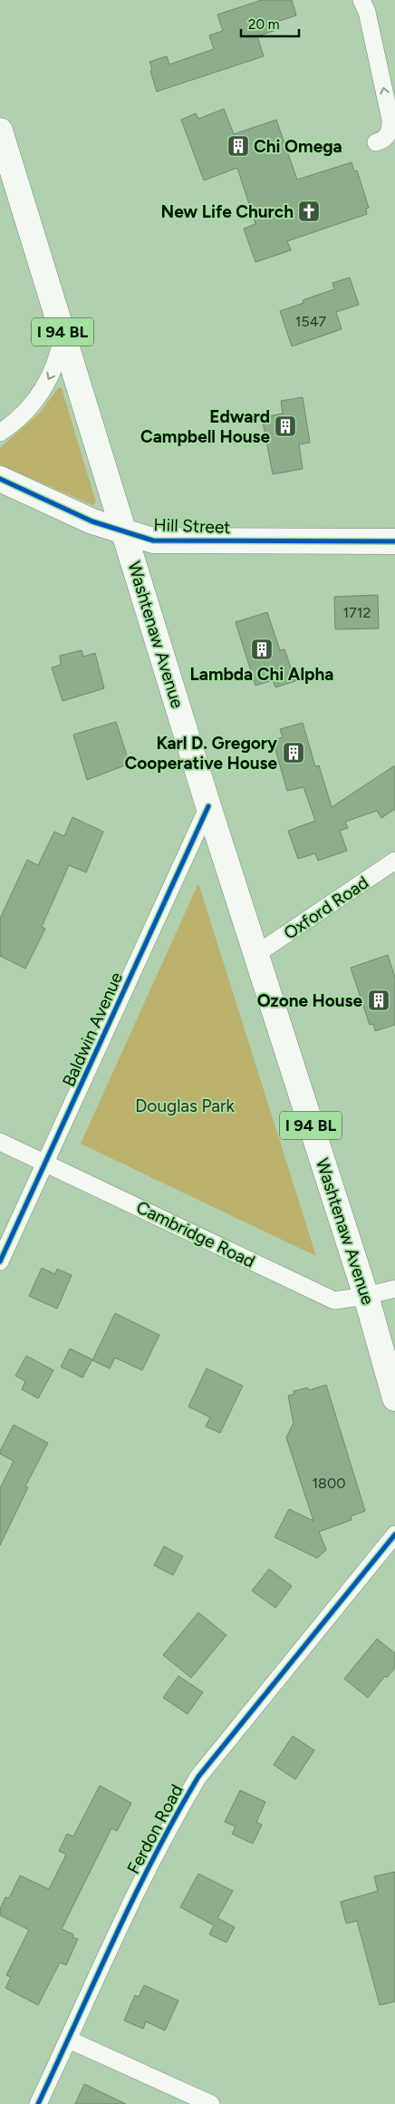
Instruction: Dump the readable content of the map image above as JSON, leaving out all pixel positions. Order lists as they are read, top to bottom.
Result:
{
  "streets": {
    "main road": ["I 94 BL", "Hill Street", "Washtenaw Avenue"],
    "street": [
      "Oxford Road",
      "Baldwin Avenue",
      "Cambridge Road",
      "Ferdon Road"
    ]
  },
  "crossings": [
    ["Hill Street", "Washtenaw Avenue"],
    ["Washtenaw Avenue", "Oxford Road"],
    ["Washtenaw Avenue", "Baldwin Avenue"],
    ["Washtenaw Avenue", "Cambridge Road"],
    ["Baldwin Avenue", "Cambridge Road"]
  ],
  "parks": ["Douglas Park"],
  "places": {
    "building": [
      "Chi Omega",
      "Edward Campbell House",
      "Lambda Chi Alpha",
      "Karl D. Gregory Cooperative House",
      "Ozone House"
    ],
    "church": ["New Life Church"]
  },
  "house_numbers": ["1547", "1712", "1800"],
  "scale_bar": "20 m"
}
